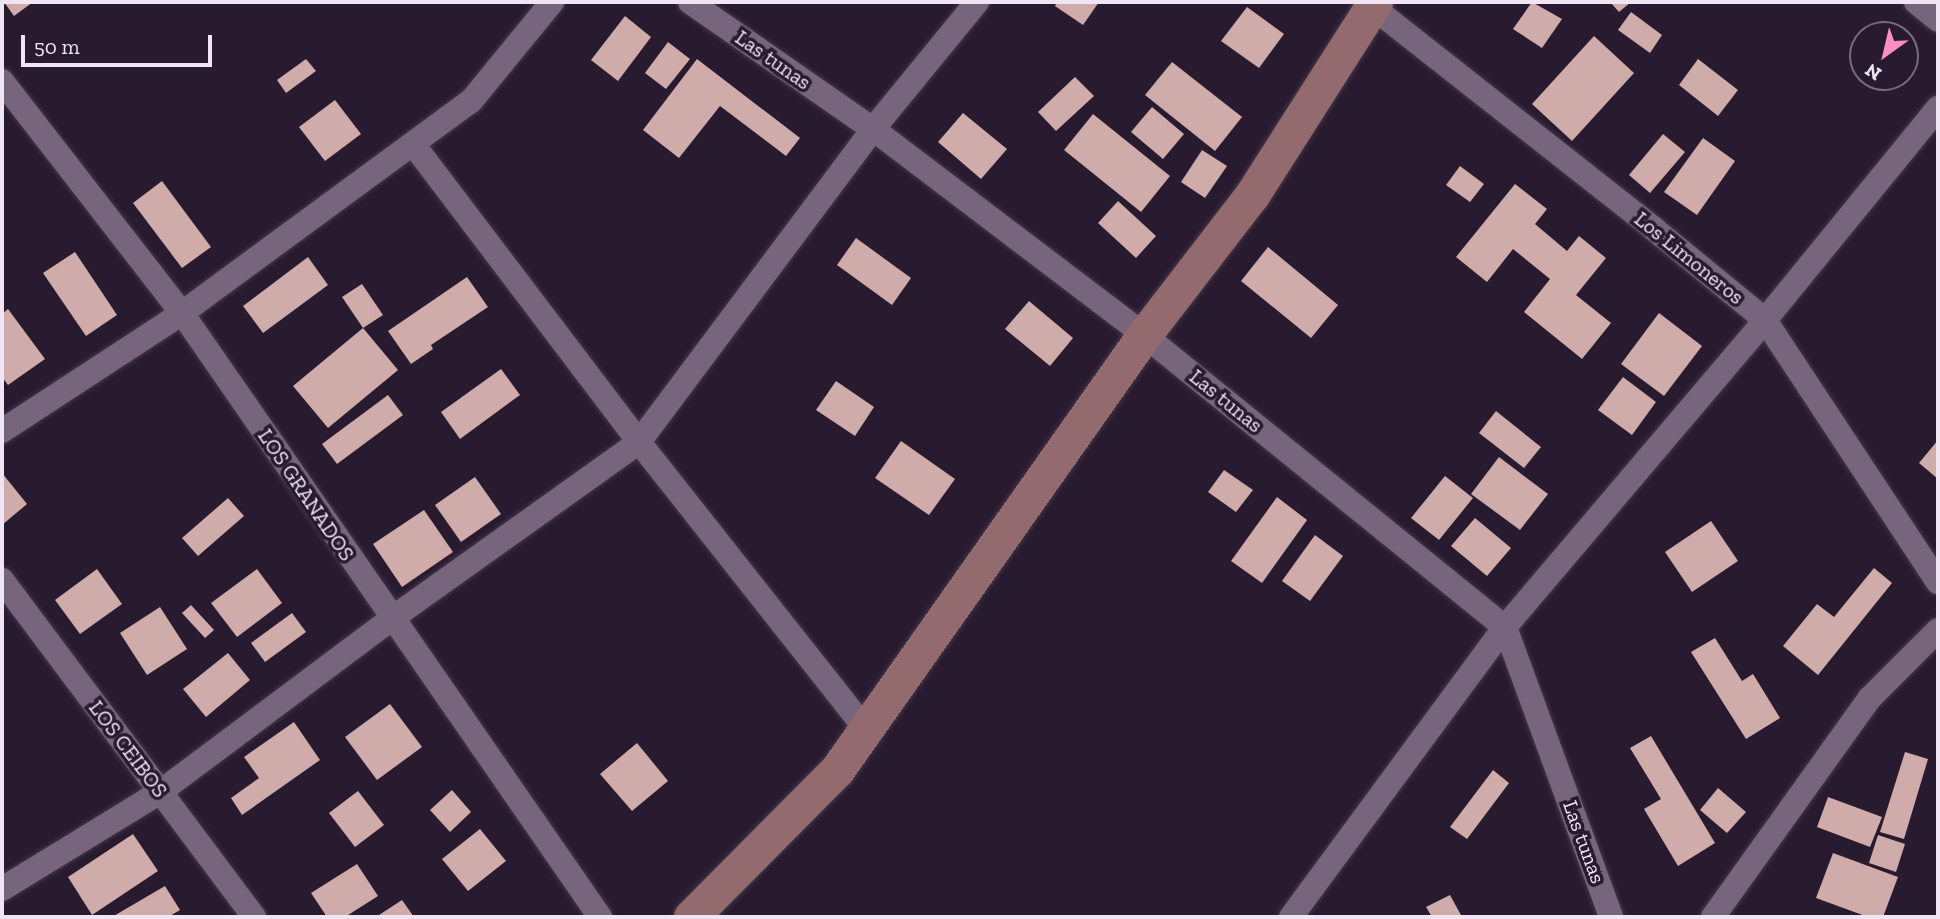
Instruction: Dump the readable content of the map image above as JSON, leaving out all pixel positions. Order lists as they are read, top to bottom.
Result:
{
  "streets": {
    "street": [
      "Las tunas",
      "Los Limoneros",
      "LOS GRANADOS",
      "LOS CEIBOS"
    ]
  },
  "scale_bar": "50 m",
  "north": "bottom left"
}
